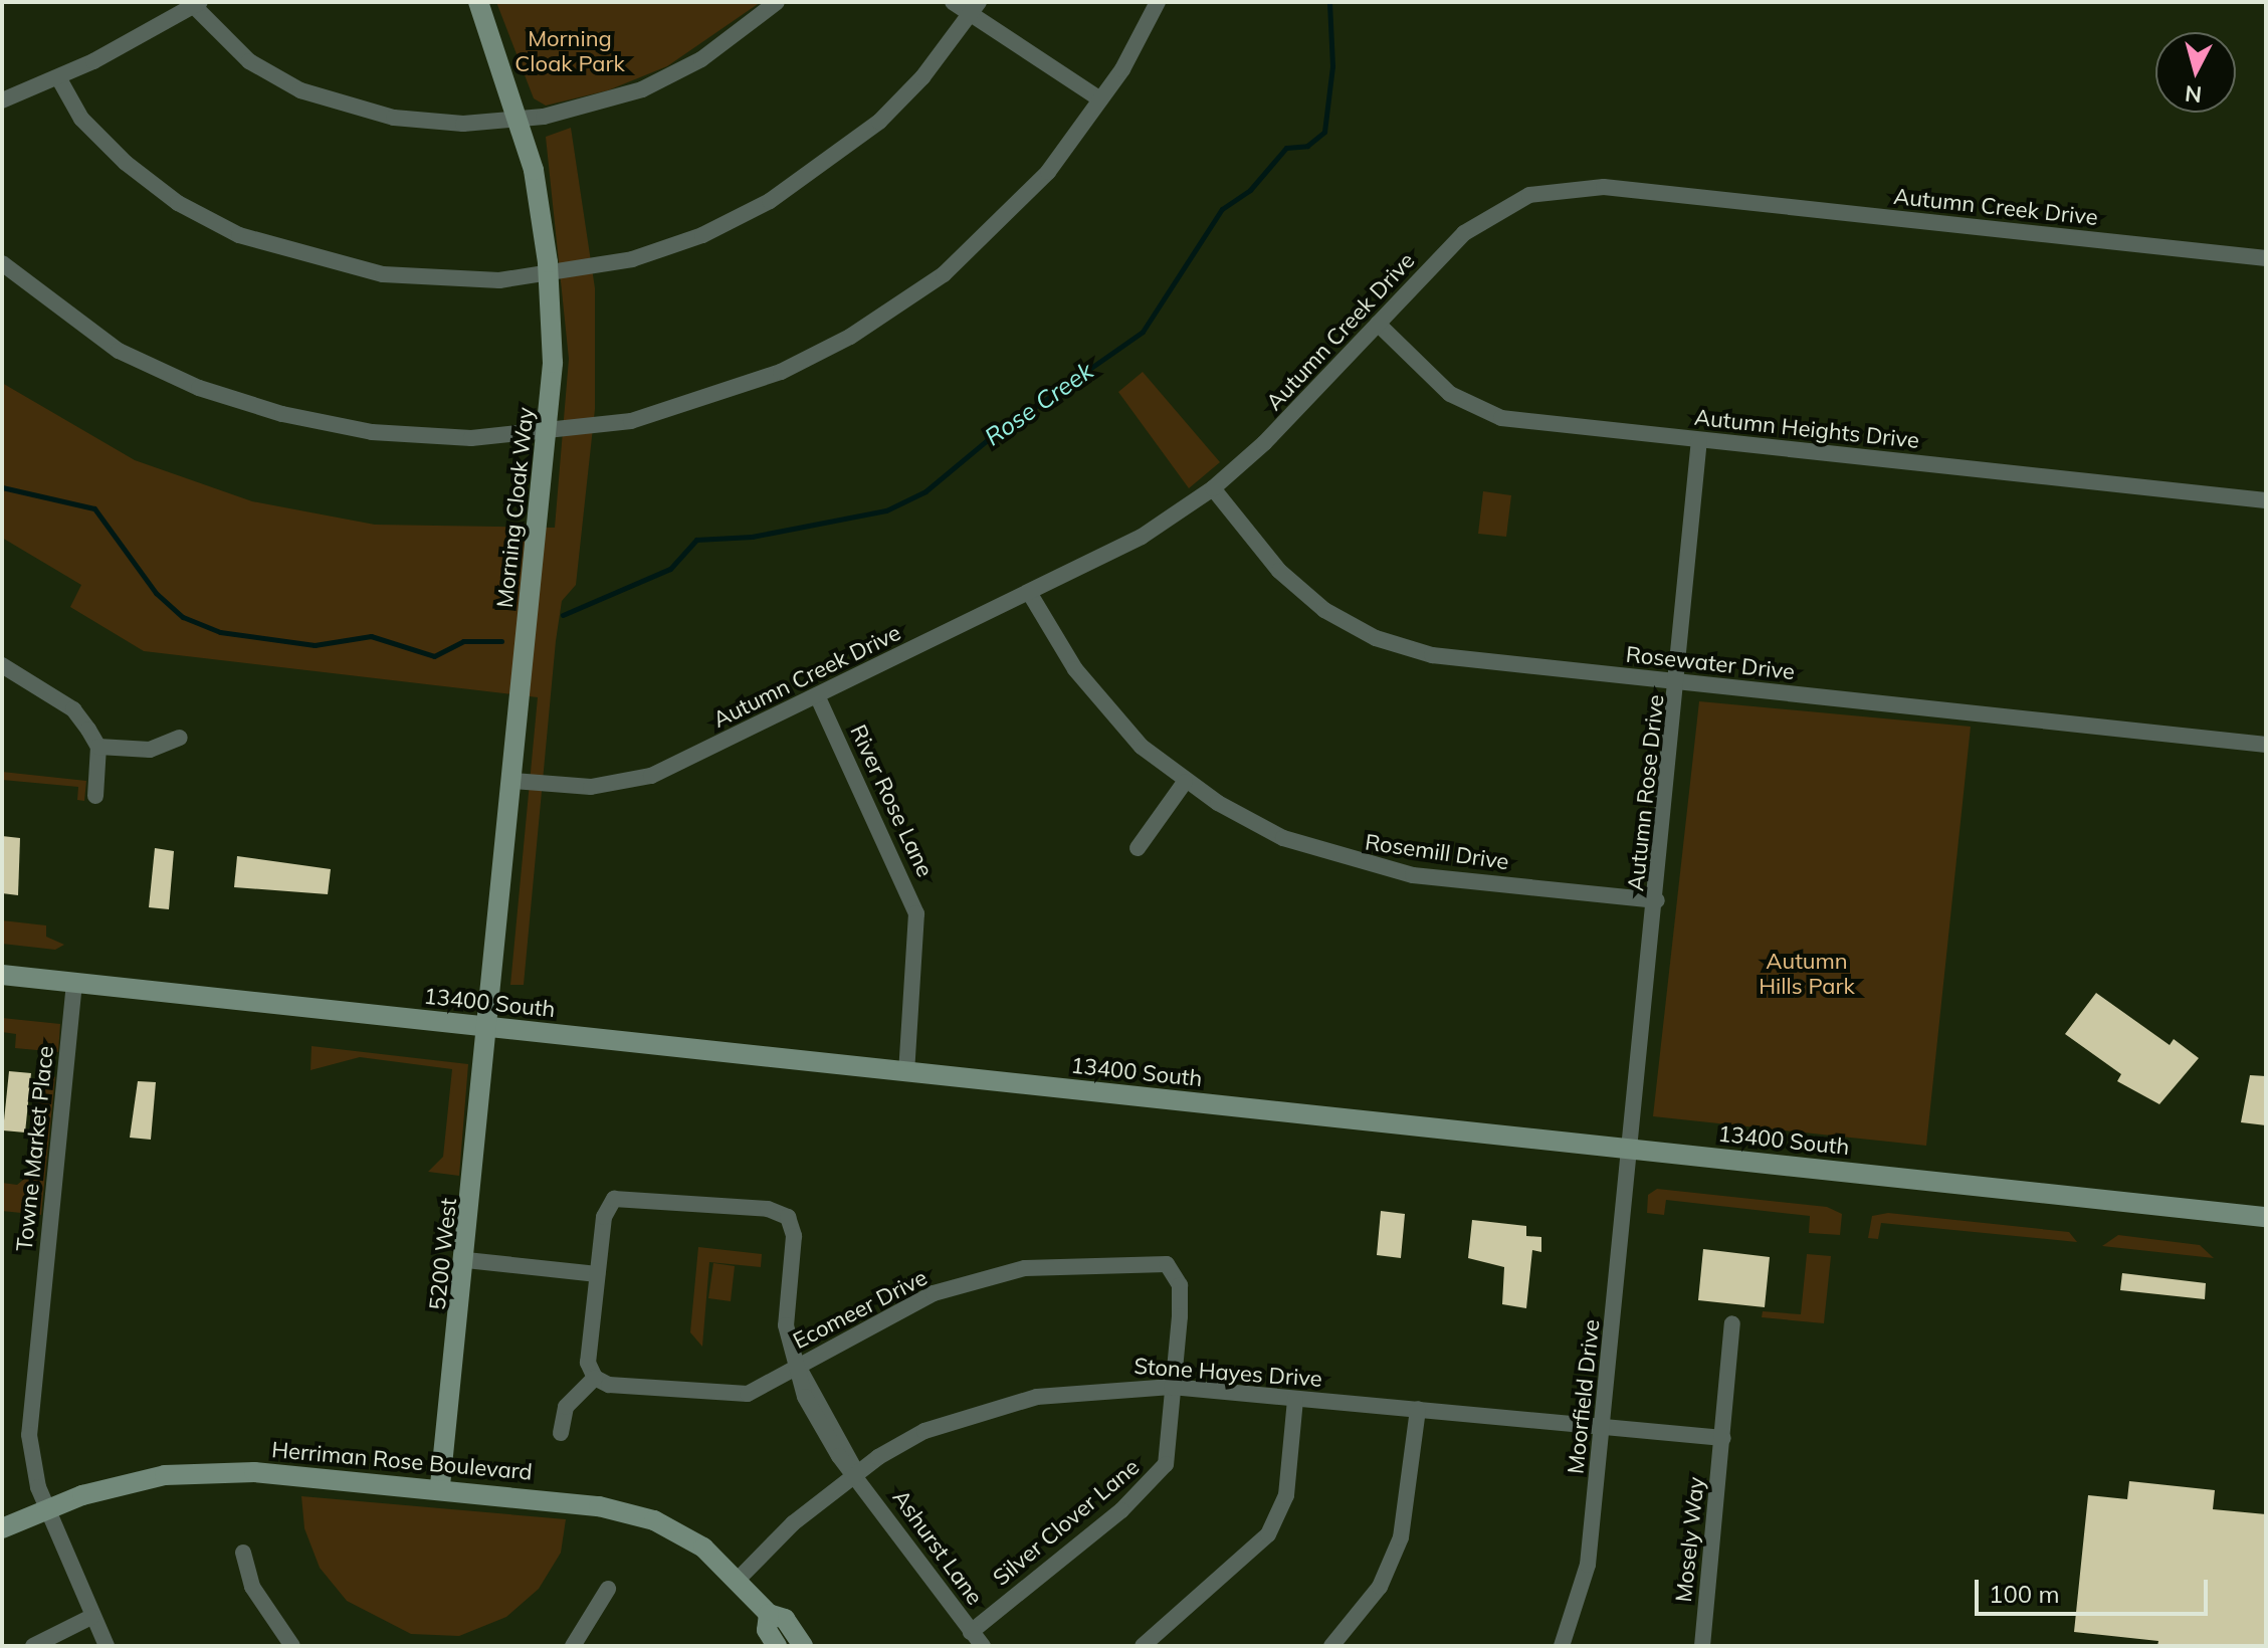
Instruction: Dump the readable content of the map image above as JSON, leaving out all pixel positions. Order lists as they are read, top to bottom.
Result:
{
  "streets": {
    "street": [
      "Autumn Creek Drive",
      "Autumn Heights Drive",
      "Morning Cloak Way",
      "Rosewater Drive",
      "Autumn Rose Drive",
      "River Rose Lane",
      "Rosemill Drive",
      "13400 South",
      "Towne Market Place",
      "5200 West",
      "Ecomeer Drive",
      "Stone Hayes Drive",
      "Moorfield Drive",
      "Herriman Rose Boulevard",
      "Silver Clover Lane",
      "Mosely Way",
      "Ashurst Lane"
    ]
  },
  "crossings": [
    ["Autumn Creek Drive", "Autumn Heights Drive"],
    ["Autumn Creek Drive", "Morning Cloak Way"],
    ["Autumn Creek Drive", "Rosewater Drive"],
    ["Autumn Creek Drive", "River Rose Lane"],
    ["Autumn Creek Drive", "Rosemill Drive"],
    ["Autumn Heights Drive", "Autumn Rose Drive"],
    ["Morning Cloak Way", "13400 South"],
    ["Morning Cloak Way", "5200 West"],
    ["Rosewater Drive", "Autumn Rose Drive"],
    ["Autumn Rose Drive", "Rosemill Drive"],
    ["Autumn Rose Drive", "13400 South"],
    ["Autumn Rose Drive", "Moorfield Drive"],
    ["River Rose Lane", "13400 South"],
    ["13400 South", "Towne Market Place"],
    ["13400 South", "5200 West"],
    ["13400 South", "Moorfield Drive"],
    ["Towne Market Place", "Herriman Rose Boulevard"],
    ["5200 West", "Herriman Rose Boulevard"],
    ["Ecomeer Drive", "Stone Hayes Drive"],
    ["Ecomeer Drive", "Silver Clover Lane"],
    ["Ecomeer Drive", "Ashurst Lane"],
    ["Stone Hayes Drive", "Moorfield Drive"],
    ["Stone Hayes Drive", "Herriman Rose Boulevard"],
    ["Stone Hayes Drive", "Silver Clover Lane"],
    ["Stone Hayes Drive", "Mosely Way"],
    ["Stone Hayes Drive", "Ashurst Lane"],
    ["Silver Clover Lane", "Ashurst Lane"]
  ],
  "water": ["Rose Creek"],
  "parks": ["Morning Cloak Park", "Autumn Hills Park"],
  "scale_bar": "100 m",
  "north": "bottom"
}
